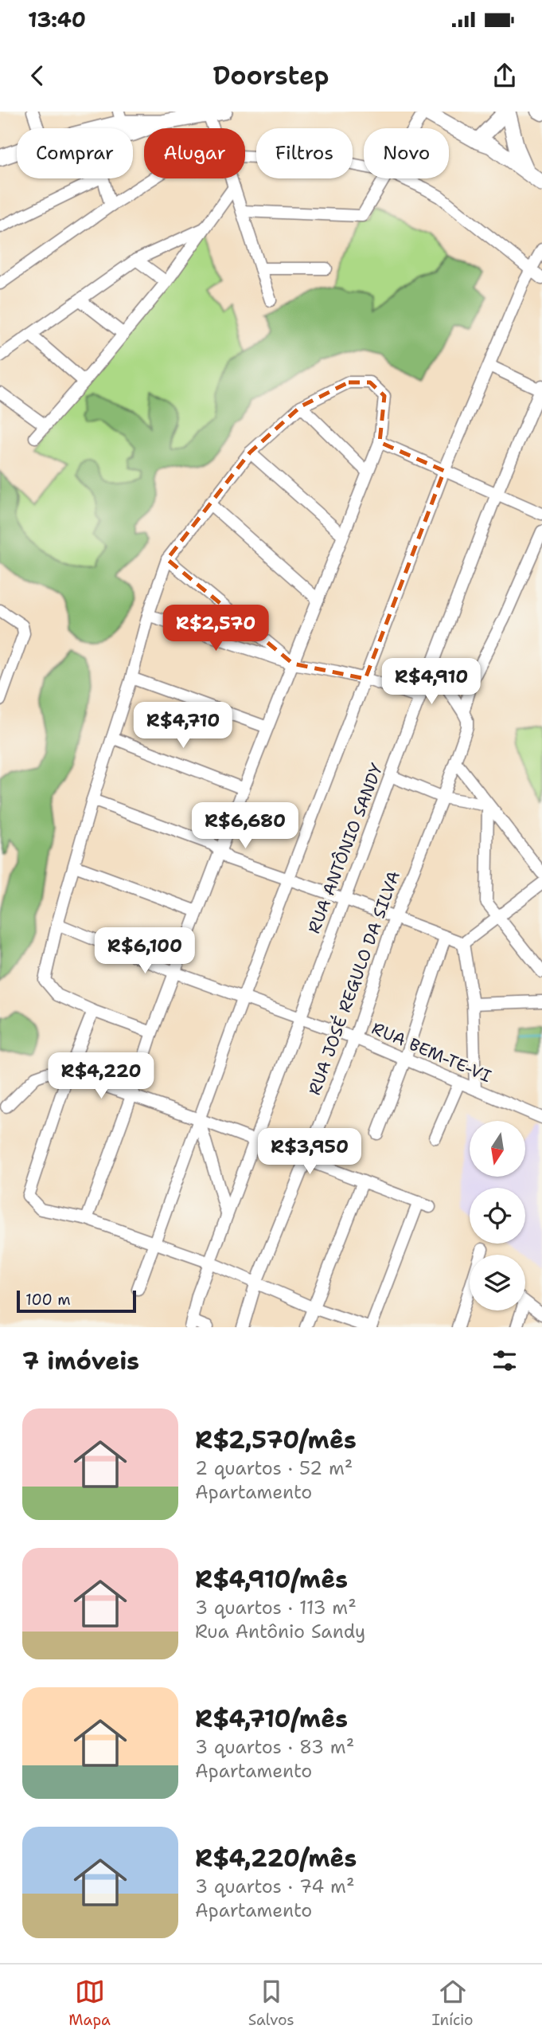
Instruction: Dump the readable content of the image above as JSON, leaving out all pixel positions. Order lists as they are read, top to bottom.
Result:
{
  "streets": {
    "street": ["RUA ANTÔNIO SANDY", "RUA JOSÉ REGULO DA SILVA", "RUA BEM-TE-VI"]
  },
  "crossings": [
    ["RUA ANTÔNIO SANDY", "RUA BEM-TE-VI"],
    ["RUA JOSÉ REGULO DA SILVA", "RUA BEM-TE-VI"]
  ],
  "scale_bar": "100 m",
  "north": "bottom",
  "page": {
    "status": "13:40",
    "header": "Doorstep",
    "chip": [
      "Comprar",
      "Alugar",
      "Filtros",
      "Novo"
    ],
    "price": [
      "R$2,570",
      "R$4,910",
      "R$4,710",
      "R$6,680",
      "R$6,100",
      "R$4,220",
      "R$3,950"
    ],
    "scale": "100 m",
    "heading": "7 imóveis",
    "list": [
      {
        "name": "R$2,570/mês",
        "note": "2 quartos · 52 m² · Apartamento"
      },
      {
        "name": "R$4,910/mês",
        "note": "3 quartos · 113 m² · Rua Antônio Sandy"
      },
      {
        "name": "R$4,710/mês",
        "note": "3 quartos · 83 m² · Apartamento"
      },
      {
        "name": "R$4,220/mês",
        "note": "3 quartos · 74 m² · Apartamento"
      }
    ],
    "tabs": ["Mapa", "Salvos", "Início"]
  }
}
